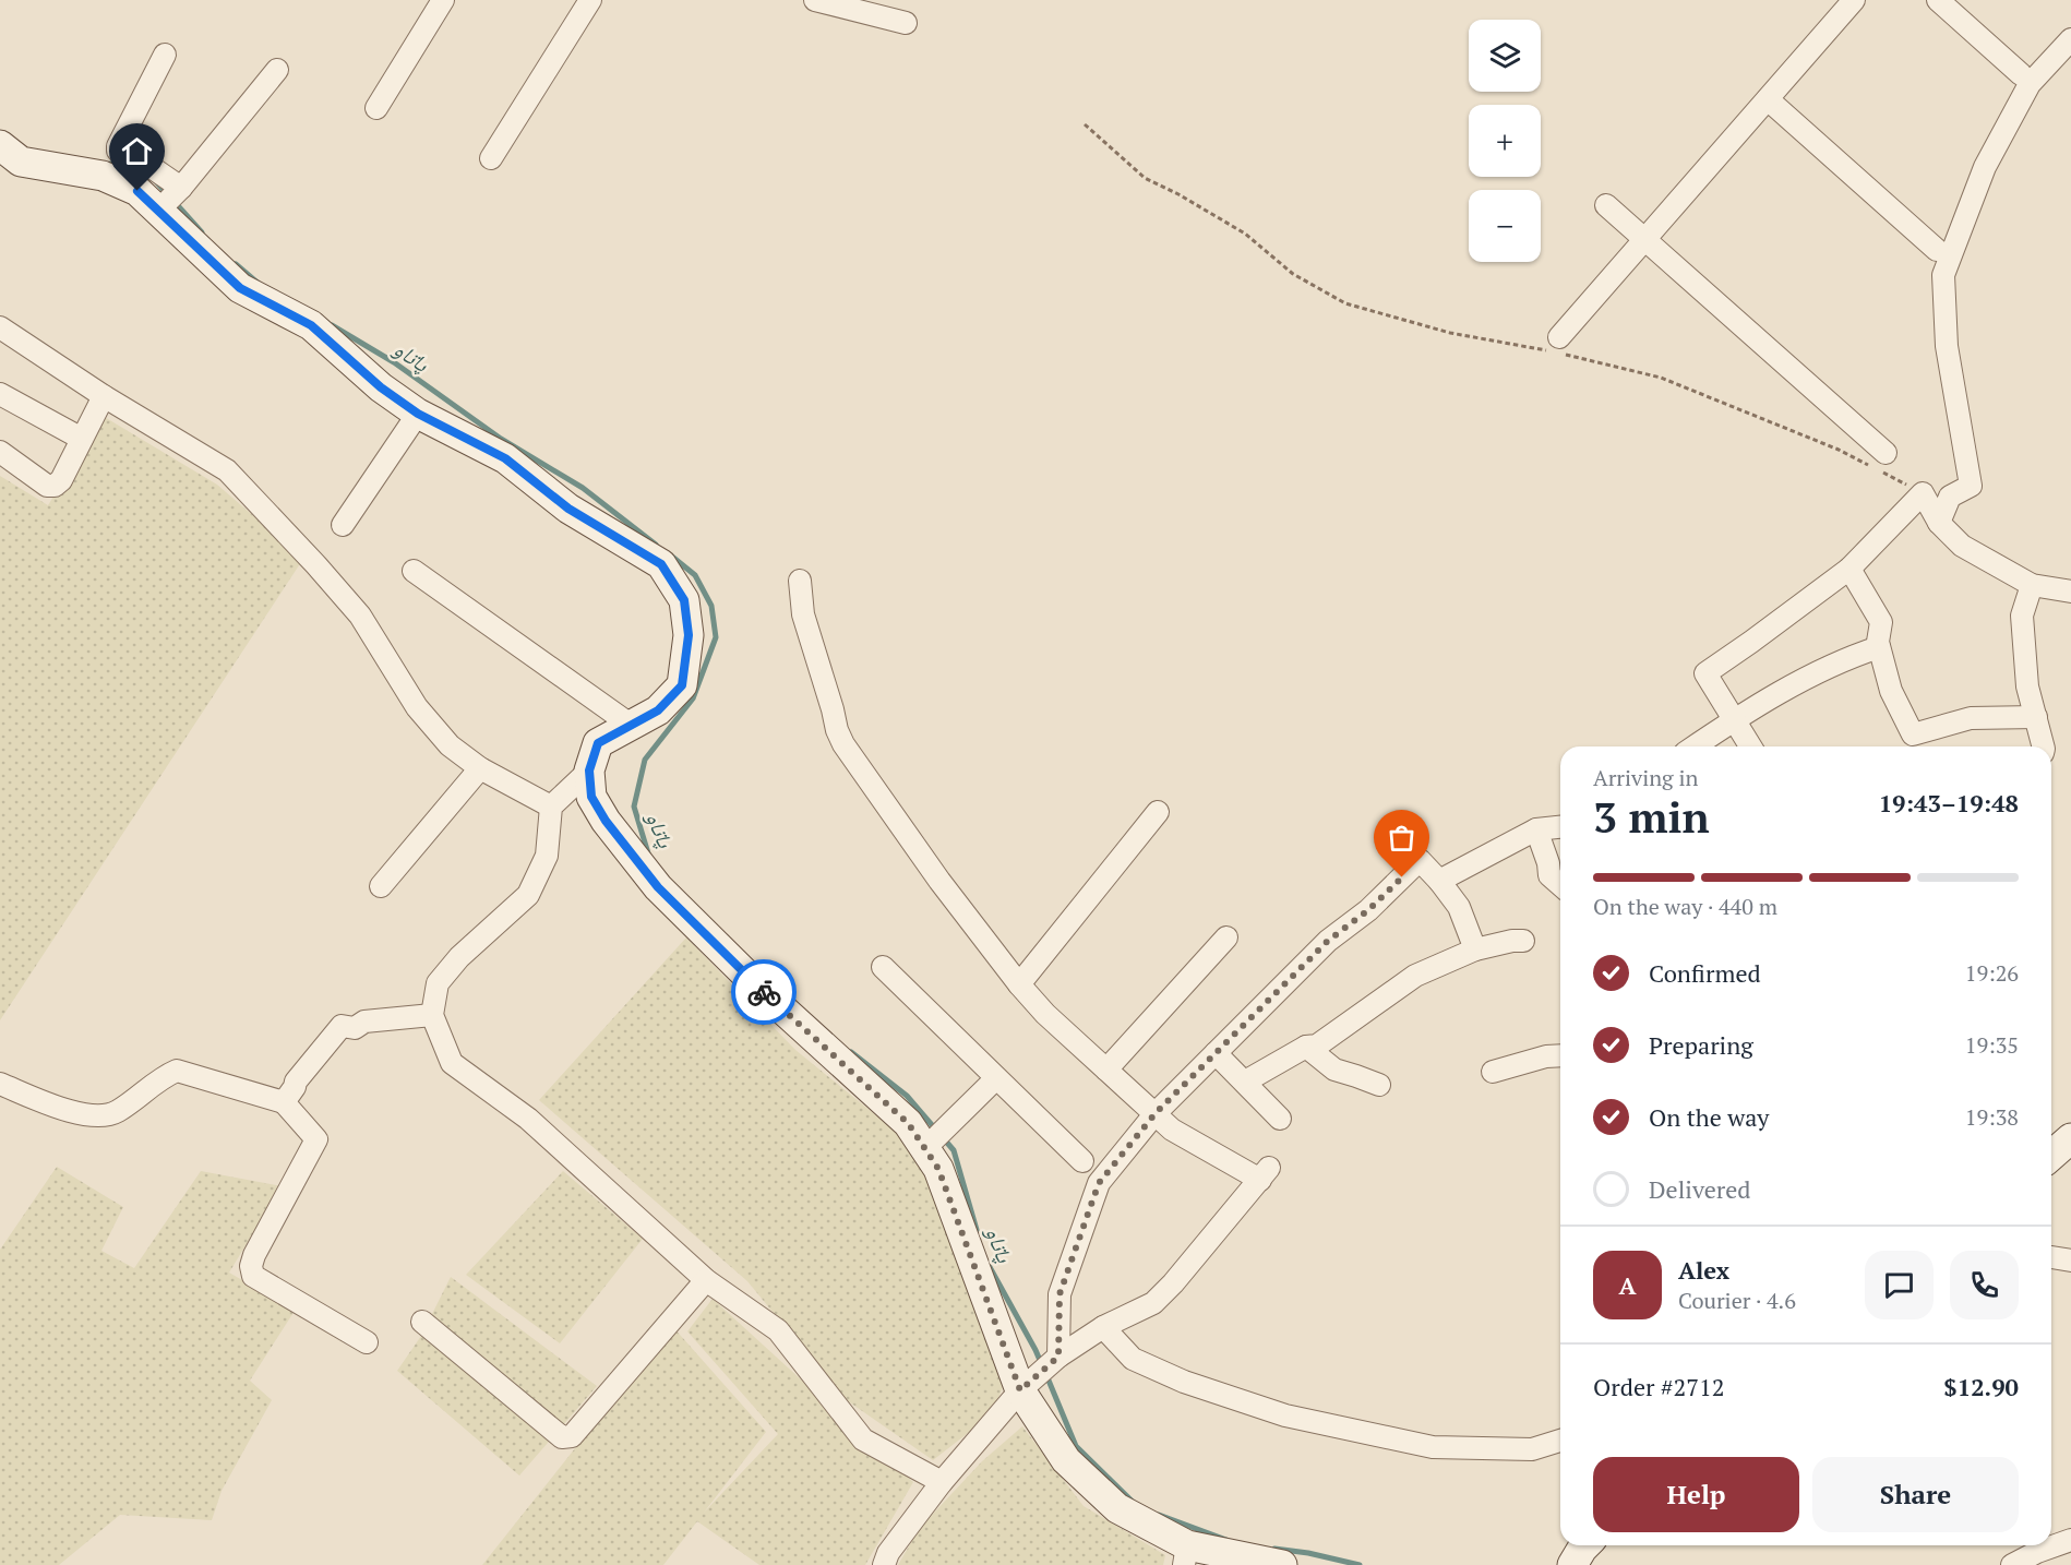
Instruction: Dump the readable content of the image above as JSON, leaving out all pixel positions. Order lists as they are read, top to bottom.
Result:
{
  "water": ["پاتاو"],
  "page": {
    "map_buttons": ["+", "−"],
    "heading": ["3 min", "Arriving in", "19:43–19:48"],
    "panel": [
      "Alex",
      "Courier · 4.6",
      "Order #2712",
      "$12.90"
    ],
    "bar": "On the way · 440 m",
    "list": [
      ["Confirmed", "19:26"],
      ["Preparing", "19:35"],
      ["On the way", "19:38"],
      "Delivered"
    ],
    "round": "A",
    "buttons": ["Help", "Share"]
  }
}
